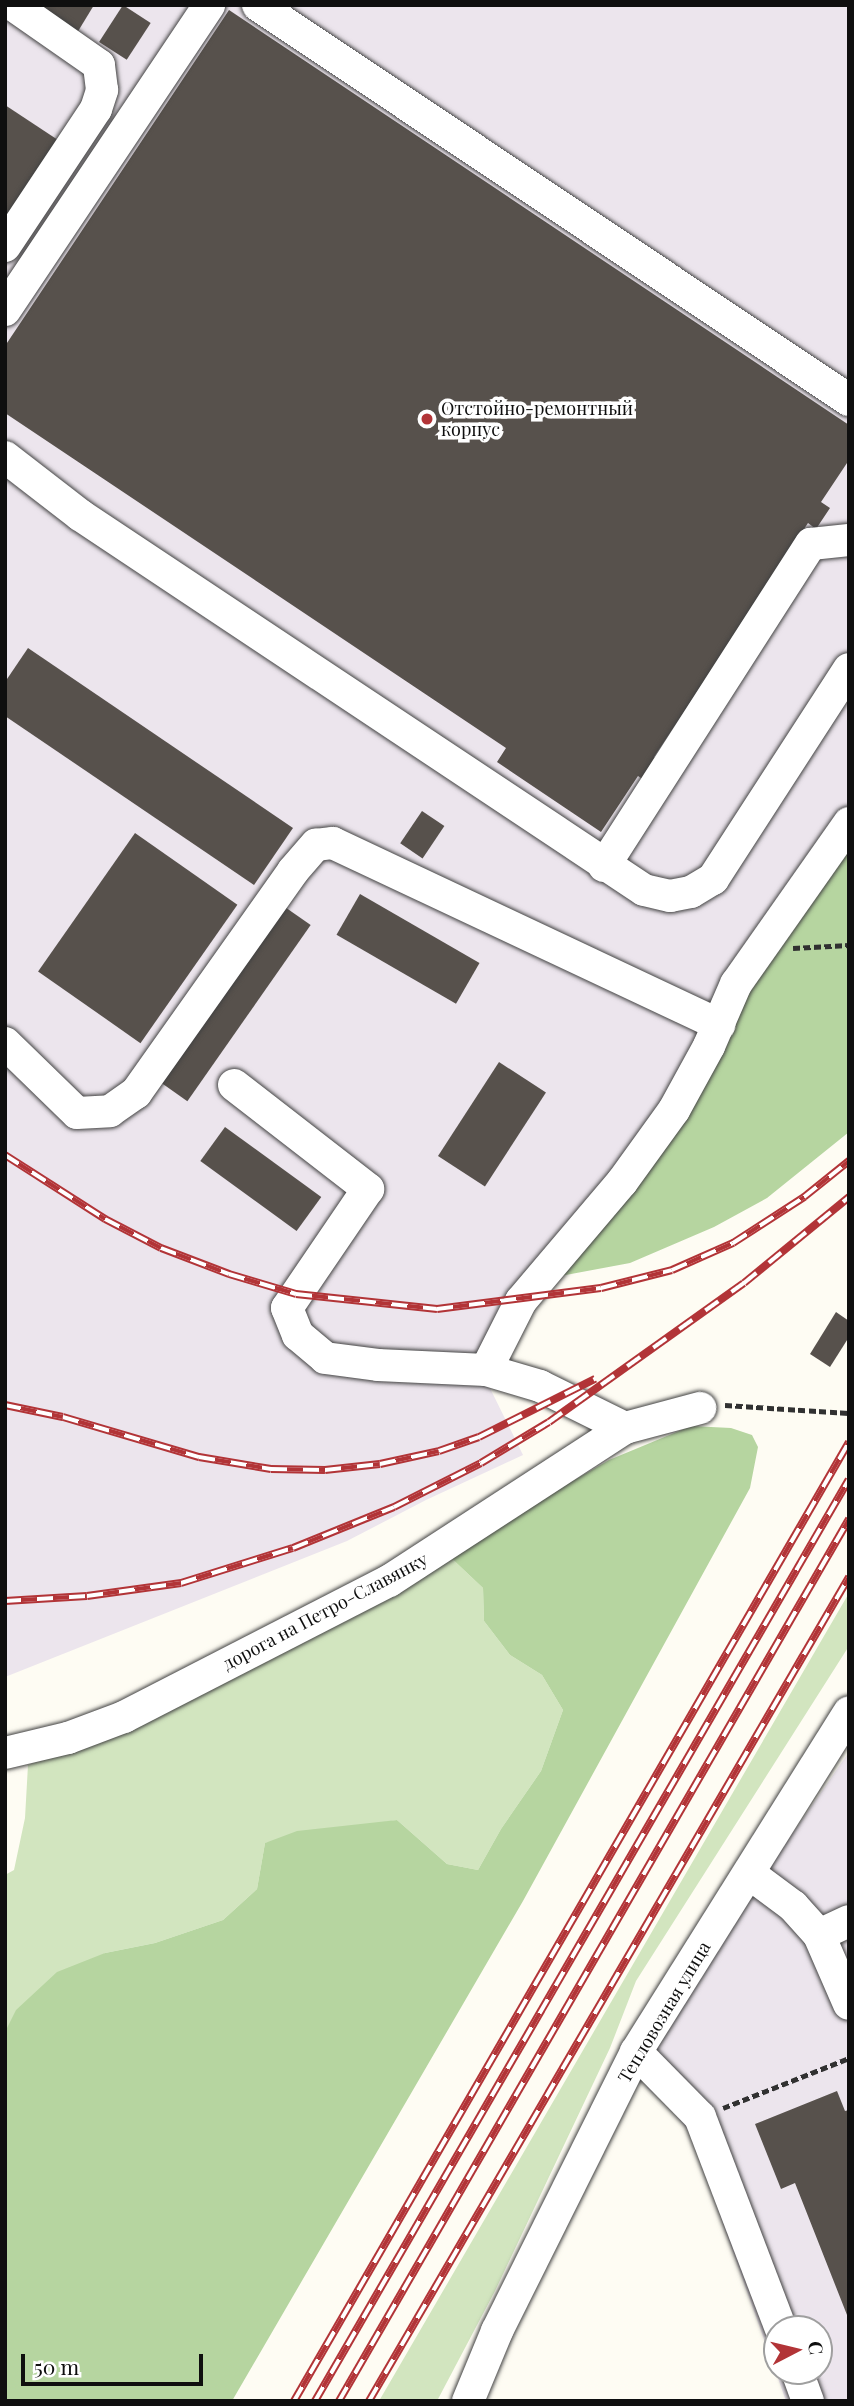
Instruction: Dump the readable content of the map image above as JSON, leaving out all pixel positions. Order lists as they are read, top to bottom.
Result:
{
  "streets": {
    "street": ["дорога на Петро-Славянку", "Тепловозная улица"]
  },
  "places": ["Отстойно-ремонтный корпус"],
  "scale_bar": "50 m",
  "north": "right"
}
